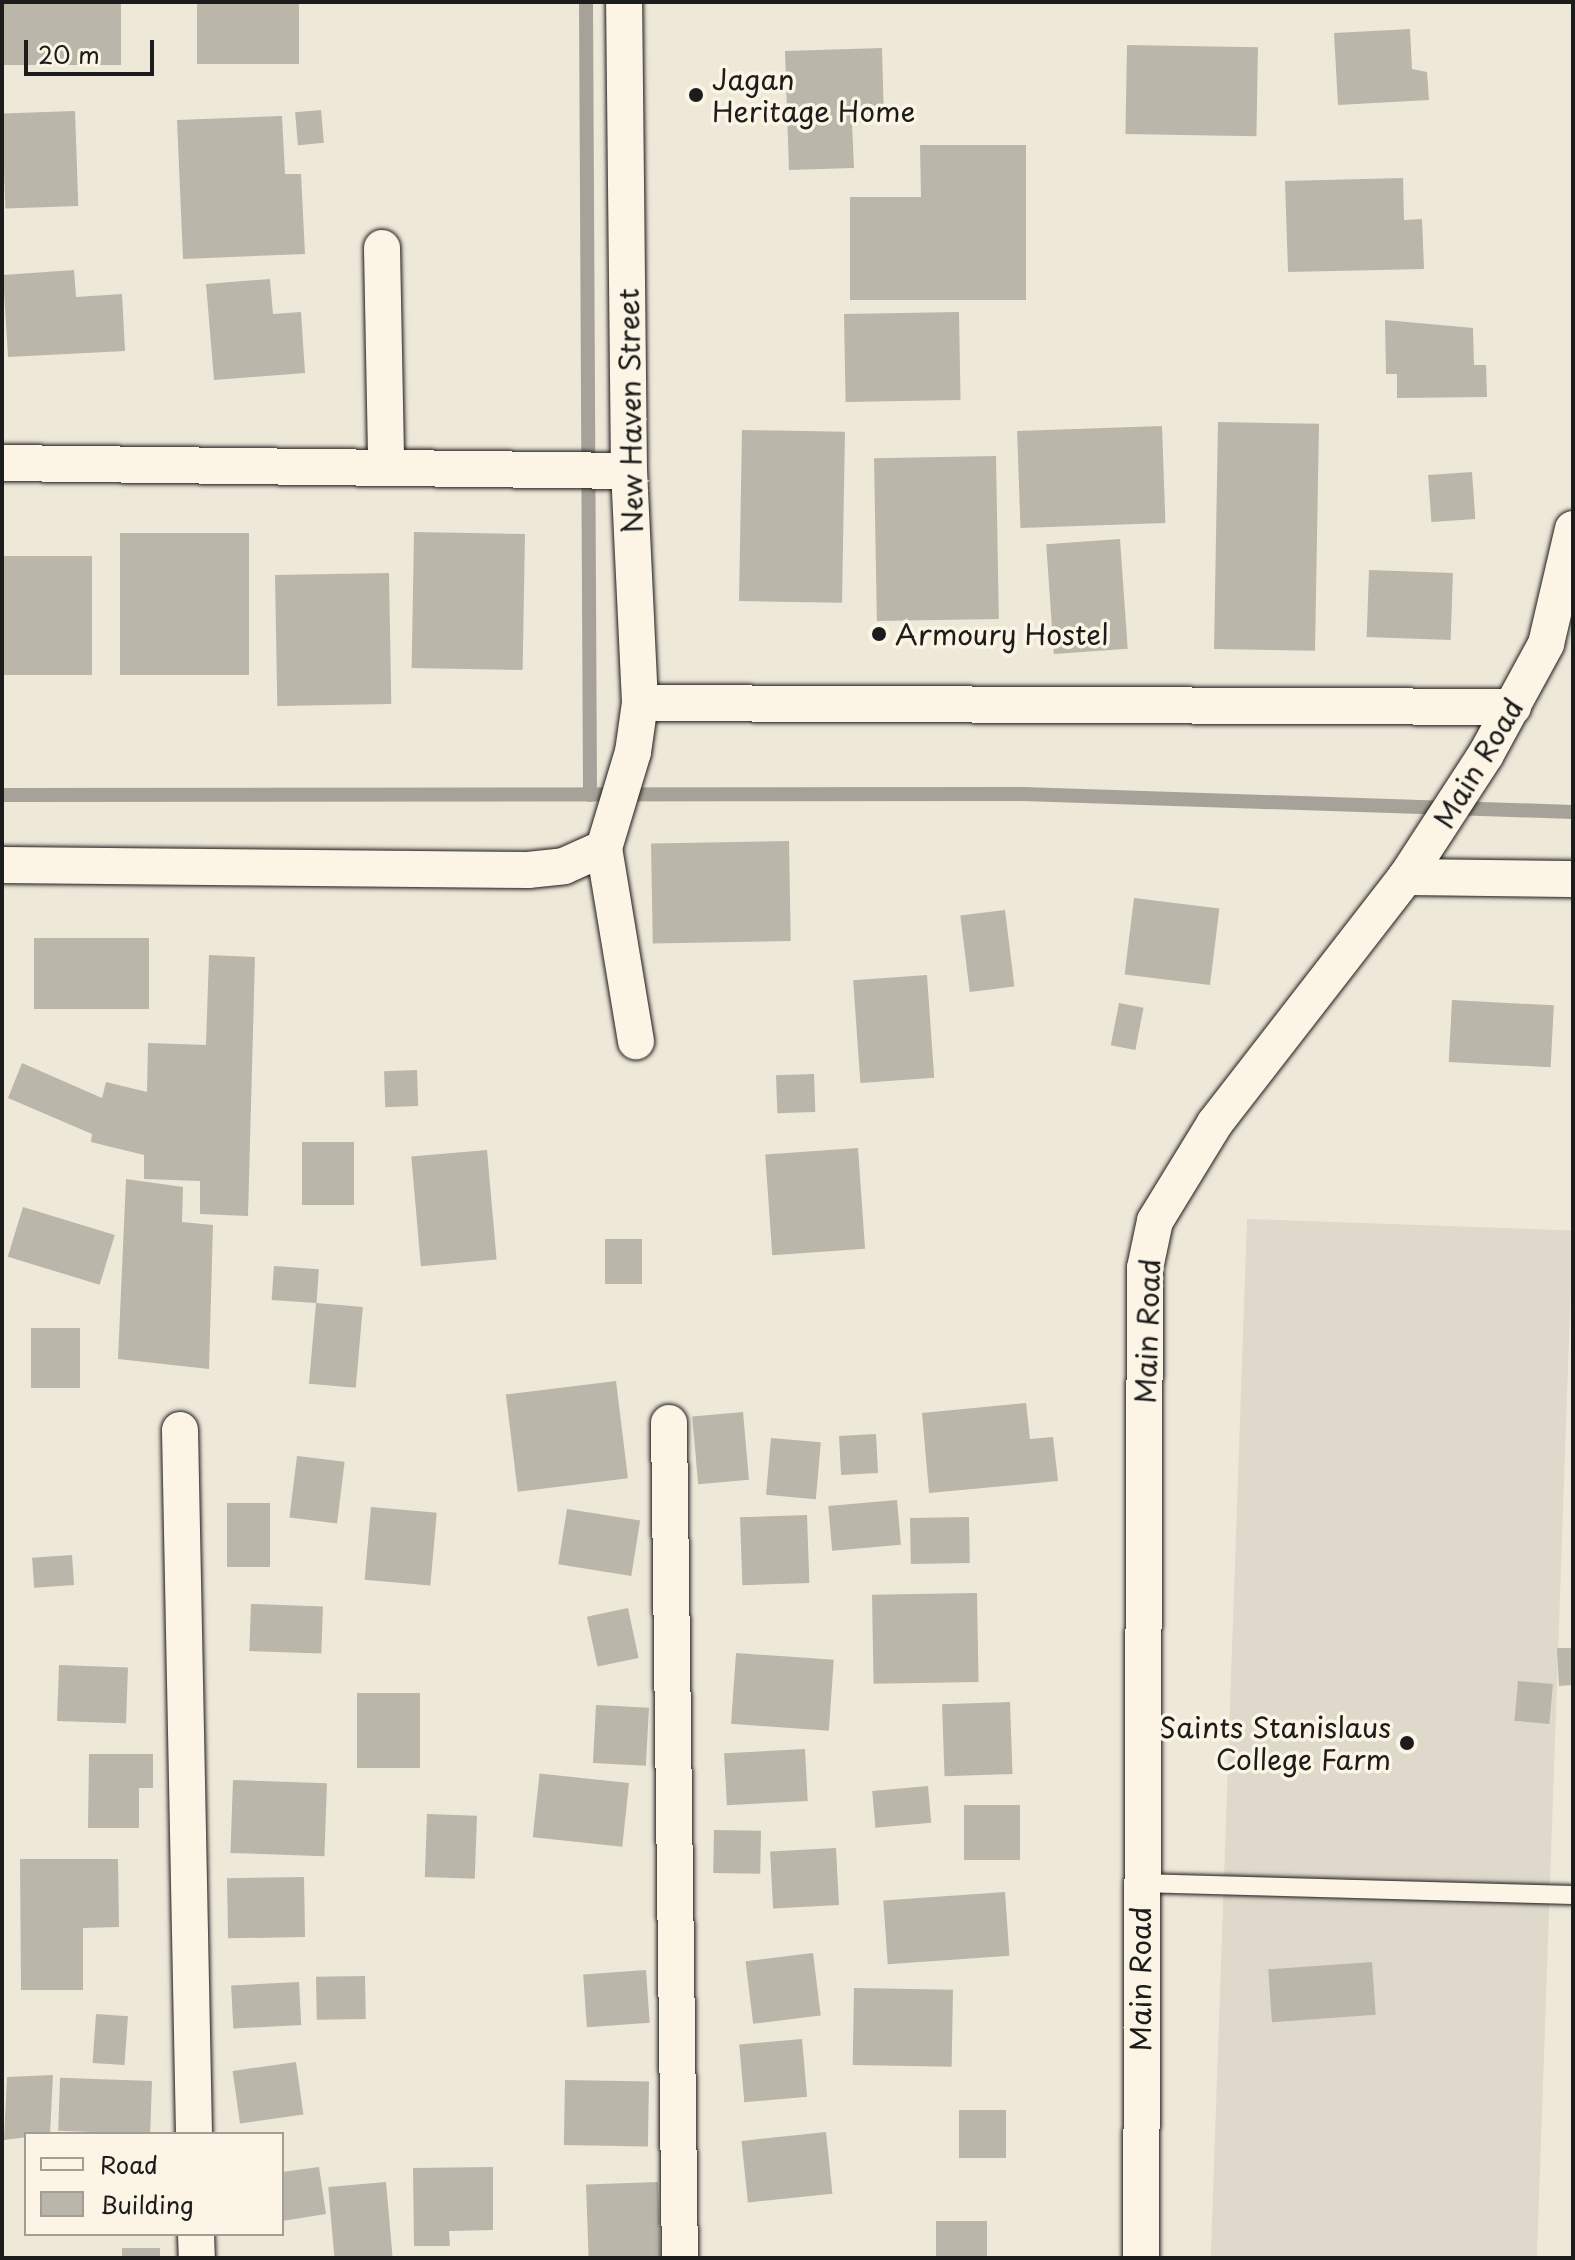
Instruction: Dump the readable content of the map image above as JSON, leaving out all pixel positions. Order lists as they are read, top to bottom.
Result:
{
  "streets": {
    "street": ["New Haven Street", "Main Road"]
  },
  "places": ["Jagan Heritage Home", "Armoury Hostel", "Saints Stanislaus College Farm"],
  "legend": ["Road", "Building"],
  "scale_bar": "20 m"
}
